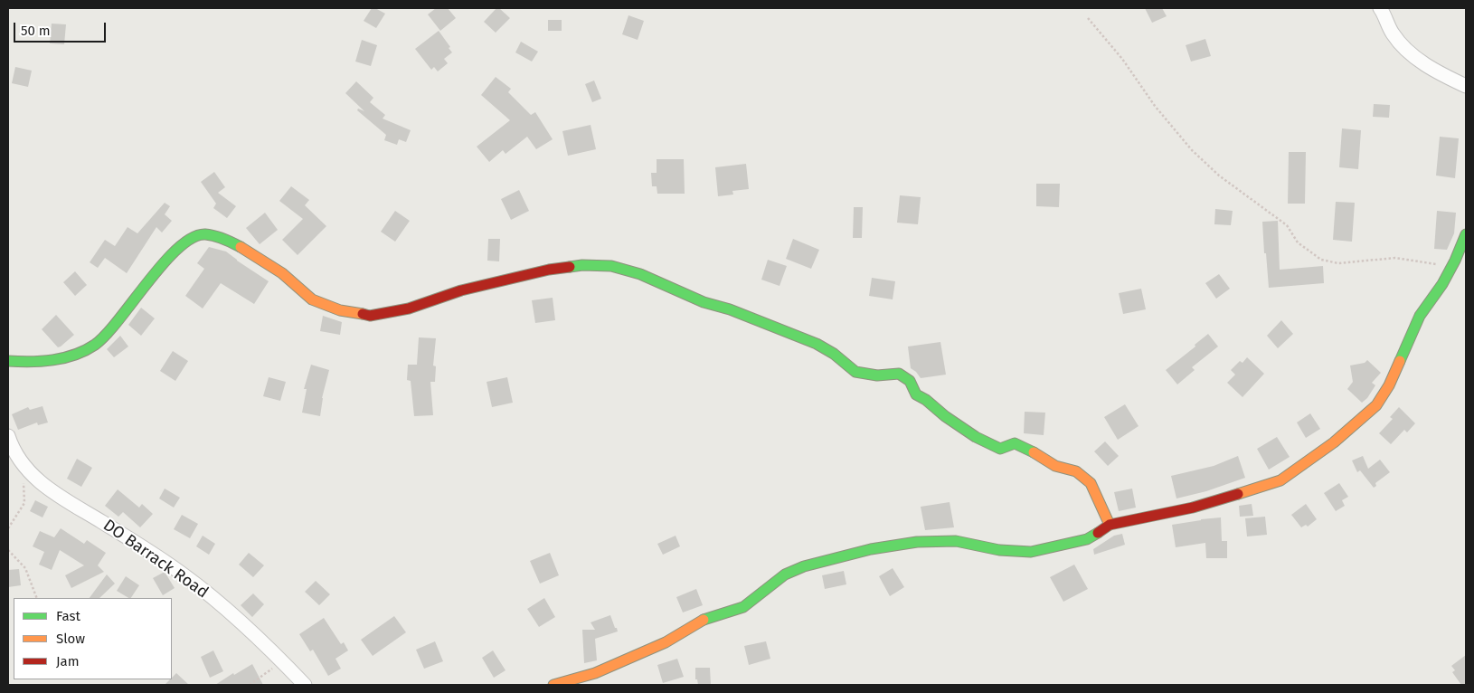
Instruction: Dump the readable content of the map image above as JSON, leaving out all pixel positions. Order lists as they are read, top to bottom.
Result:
{
  "streets": {
    "street": ["DO Barrack Road"]
  },
  "legend": ["Fast", "Slow", "Jam"],
  "scale_bar": "50 m"
}
